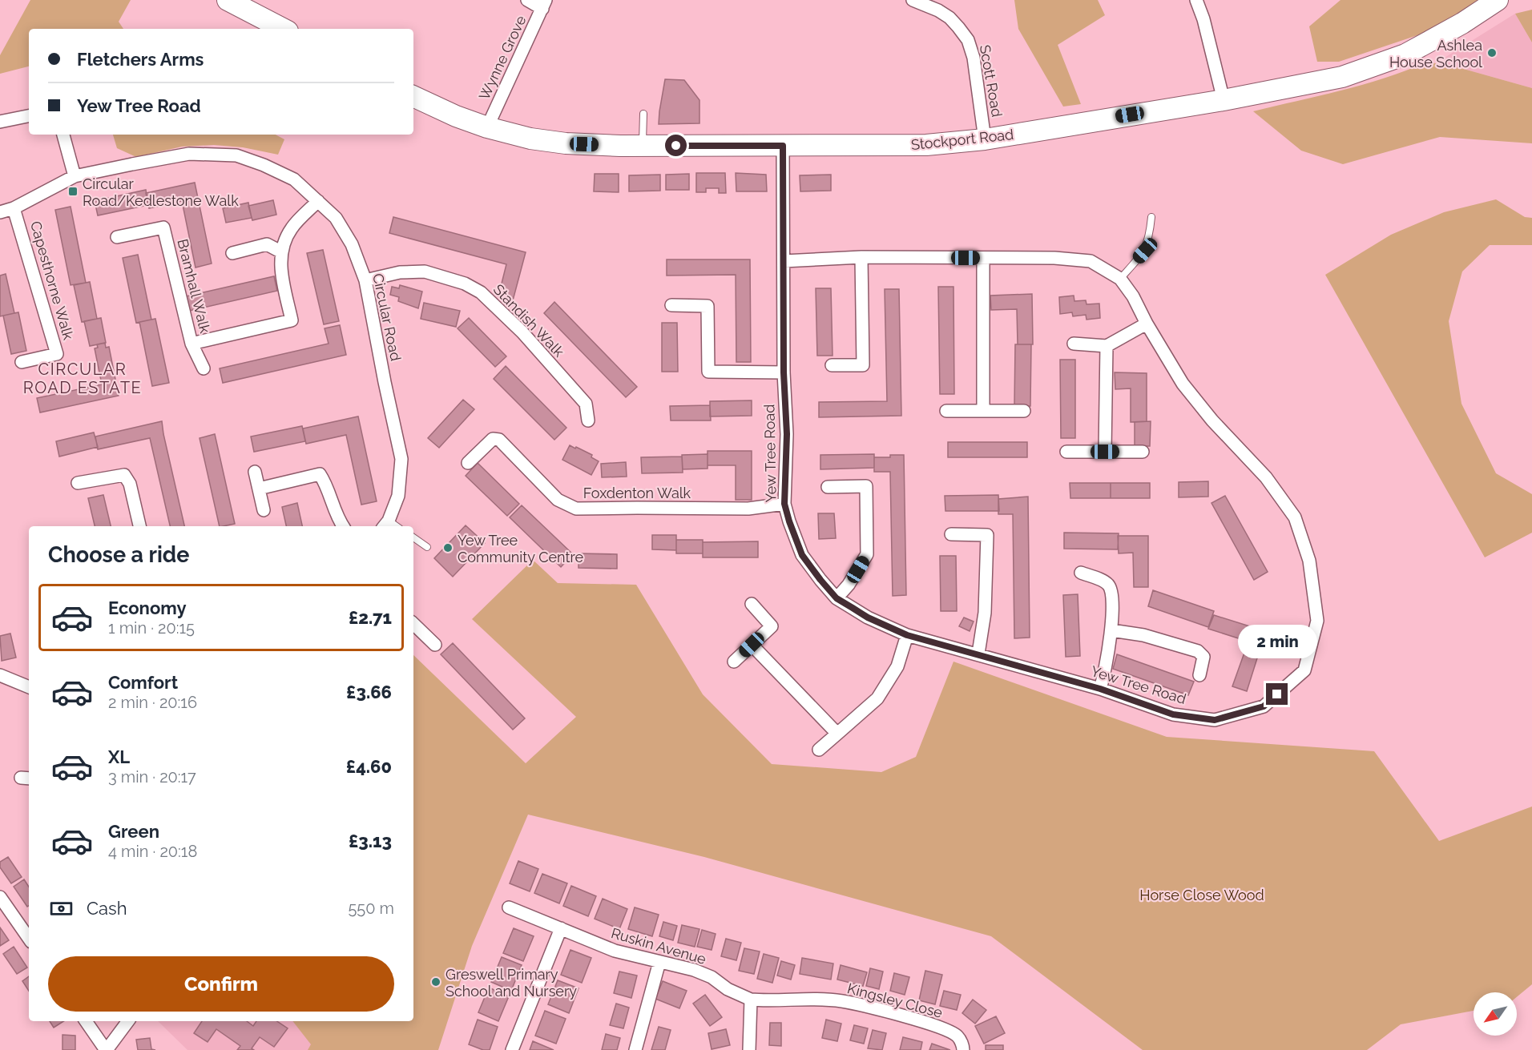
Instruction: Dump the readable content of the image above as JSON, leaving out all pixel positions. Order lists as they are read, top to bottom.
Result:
{
  "streets": {
    "highway": ["Stockport Road"],
    "street": [
      "Wynne Grove",
      "Scott Road",
      "Capesthorne Walk",
      "Bramhall Walk",
      "Circular Road",
      "Standish Walk",
      "Yew Tree Road",
      "Foxdenton Walk",
      "Ruskin Avenue",
      "Kingsley Close"
    ]
  },
  "crossings": [
    ["Wynne Grove", "Stockport Road"],
    ["Scott Road", "Stockport Road"],
    ["Stockport Road", "Yew Tree Road"],
    ["Capesthorne Walk", "Circular Road"],
    ["Circular Road", "Standish Walk"],
    ["Yew Tree Road", "Foxdenton Walk"],
    ["Ruskin Avenue", "Kingsley Close"]
  ],
  "districts": ["CIRCULAR ROAD ESTATE"],
  "parks": ["Horse Close Wood"],
  "places": {
    "other": ["Ashlea House School", "Yew Tree Community Centre", "Greswell Primary School and Nursery"],
    "transit": ["Circular Road/Kedlestone Walk"]
  },
  "north": "bottom left",
  "page": {
    "banner": ["Fletchers Arms", "Yew Tree Road"],
    "heading": "Choose a ride",
    "list": [
      {
        "name": "Economy",
        "note": "1 min · 20:15",
        "value": "£2.71"
      },
      {
        "name": "Comfort",
        "note": "2 min · 20:16",
        "value": "£3.66"
      },
      {
        "name": "XL",
        "note": "3 min · 20:17",
        "value": "£4.60"
      },
      {
        "name": "Green",
        "note": "4 min · 20:18",
        "value": "£3.13"
      }
    ],
    "bubble": "2 min",
    "pay": ["Cash", "550 m"],
    "buttons": "Confirm"
  }
}
